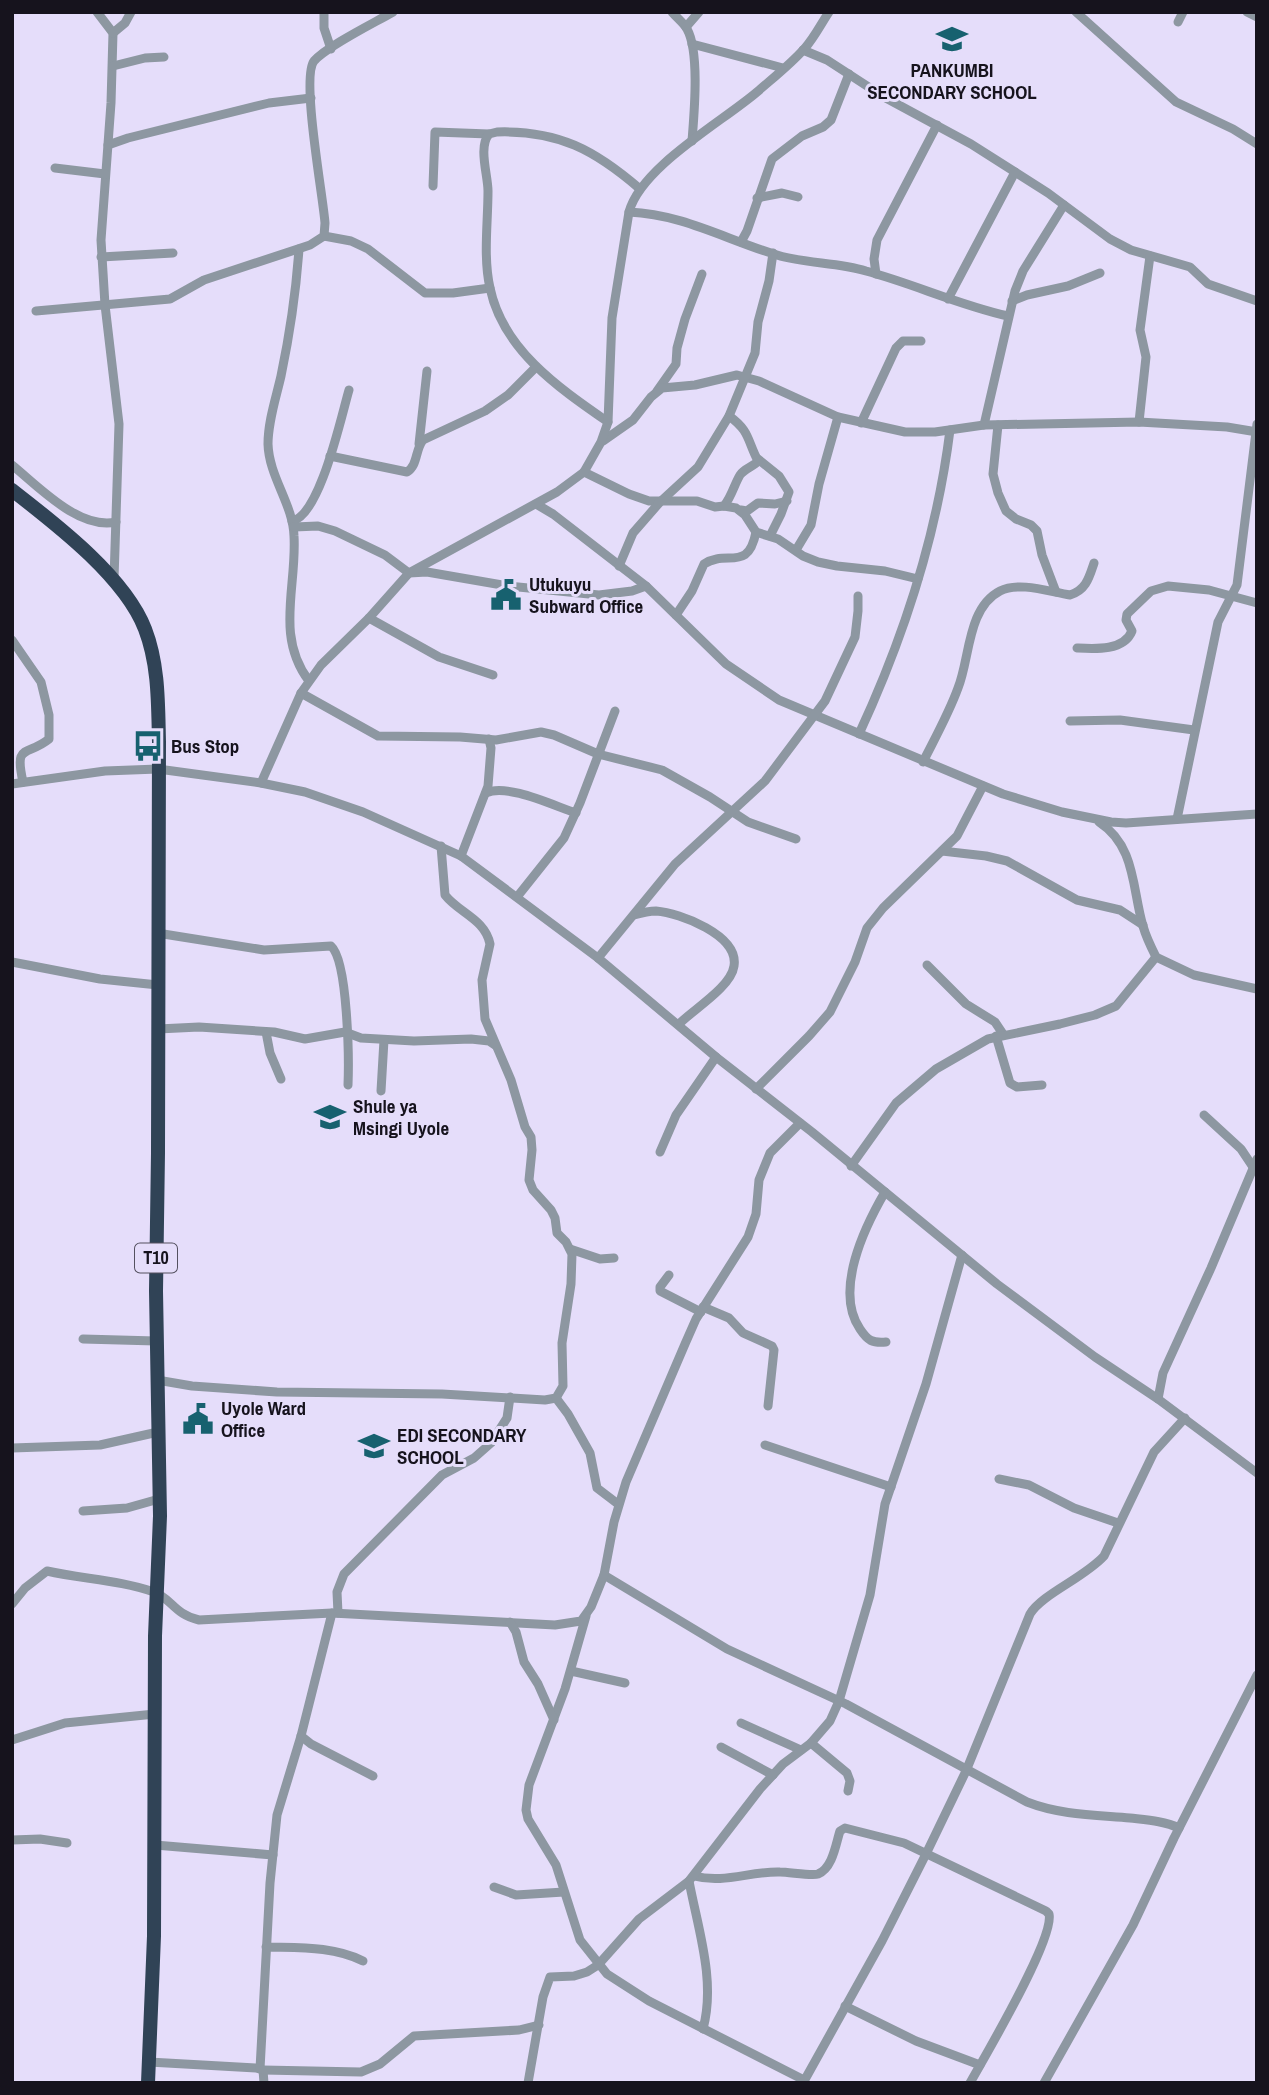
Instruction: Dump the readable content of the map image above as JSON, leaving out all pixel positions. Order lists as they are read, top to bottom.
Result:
{
  "streets": {
    "highway": ["T10"]
  },
  "places": {
    "school or university": ["PANKUMBI SECONDARY SCHOOL", "Shule ya Msingi Uyole", "EDI SECONDARY SCHOOL"],
    "public building": ["Utukuyu Subward Office", "Uyole Ward Office"],
    "bus stop": ["Bus Stop"]
  }
}
